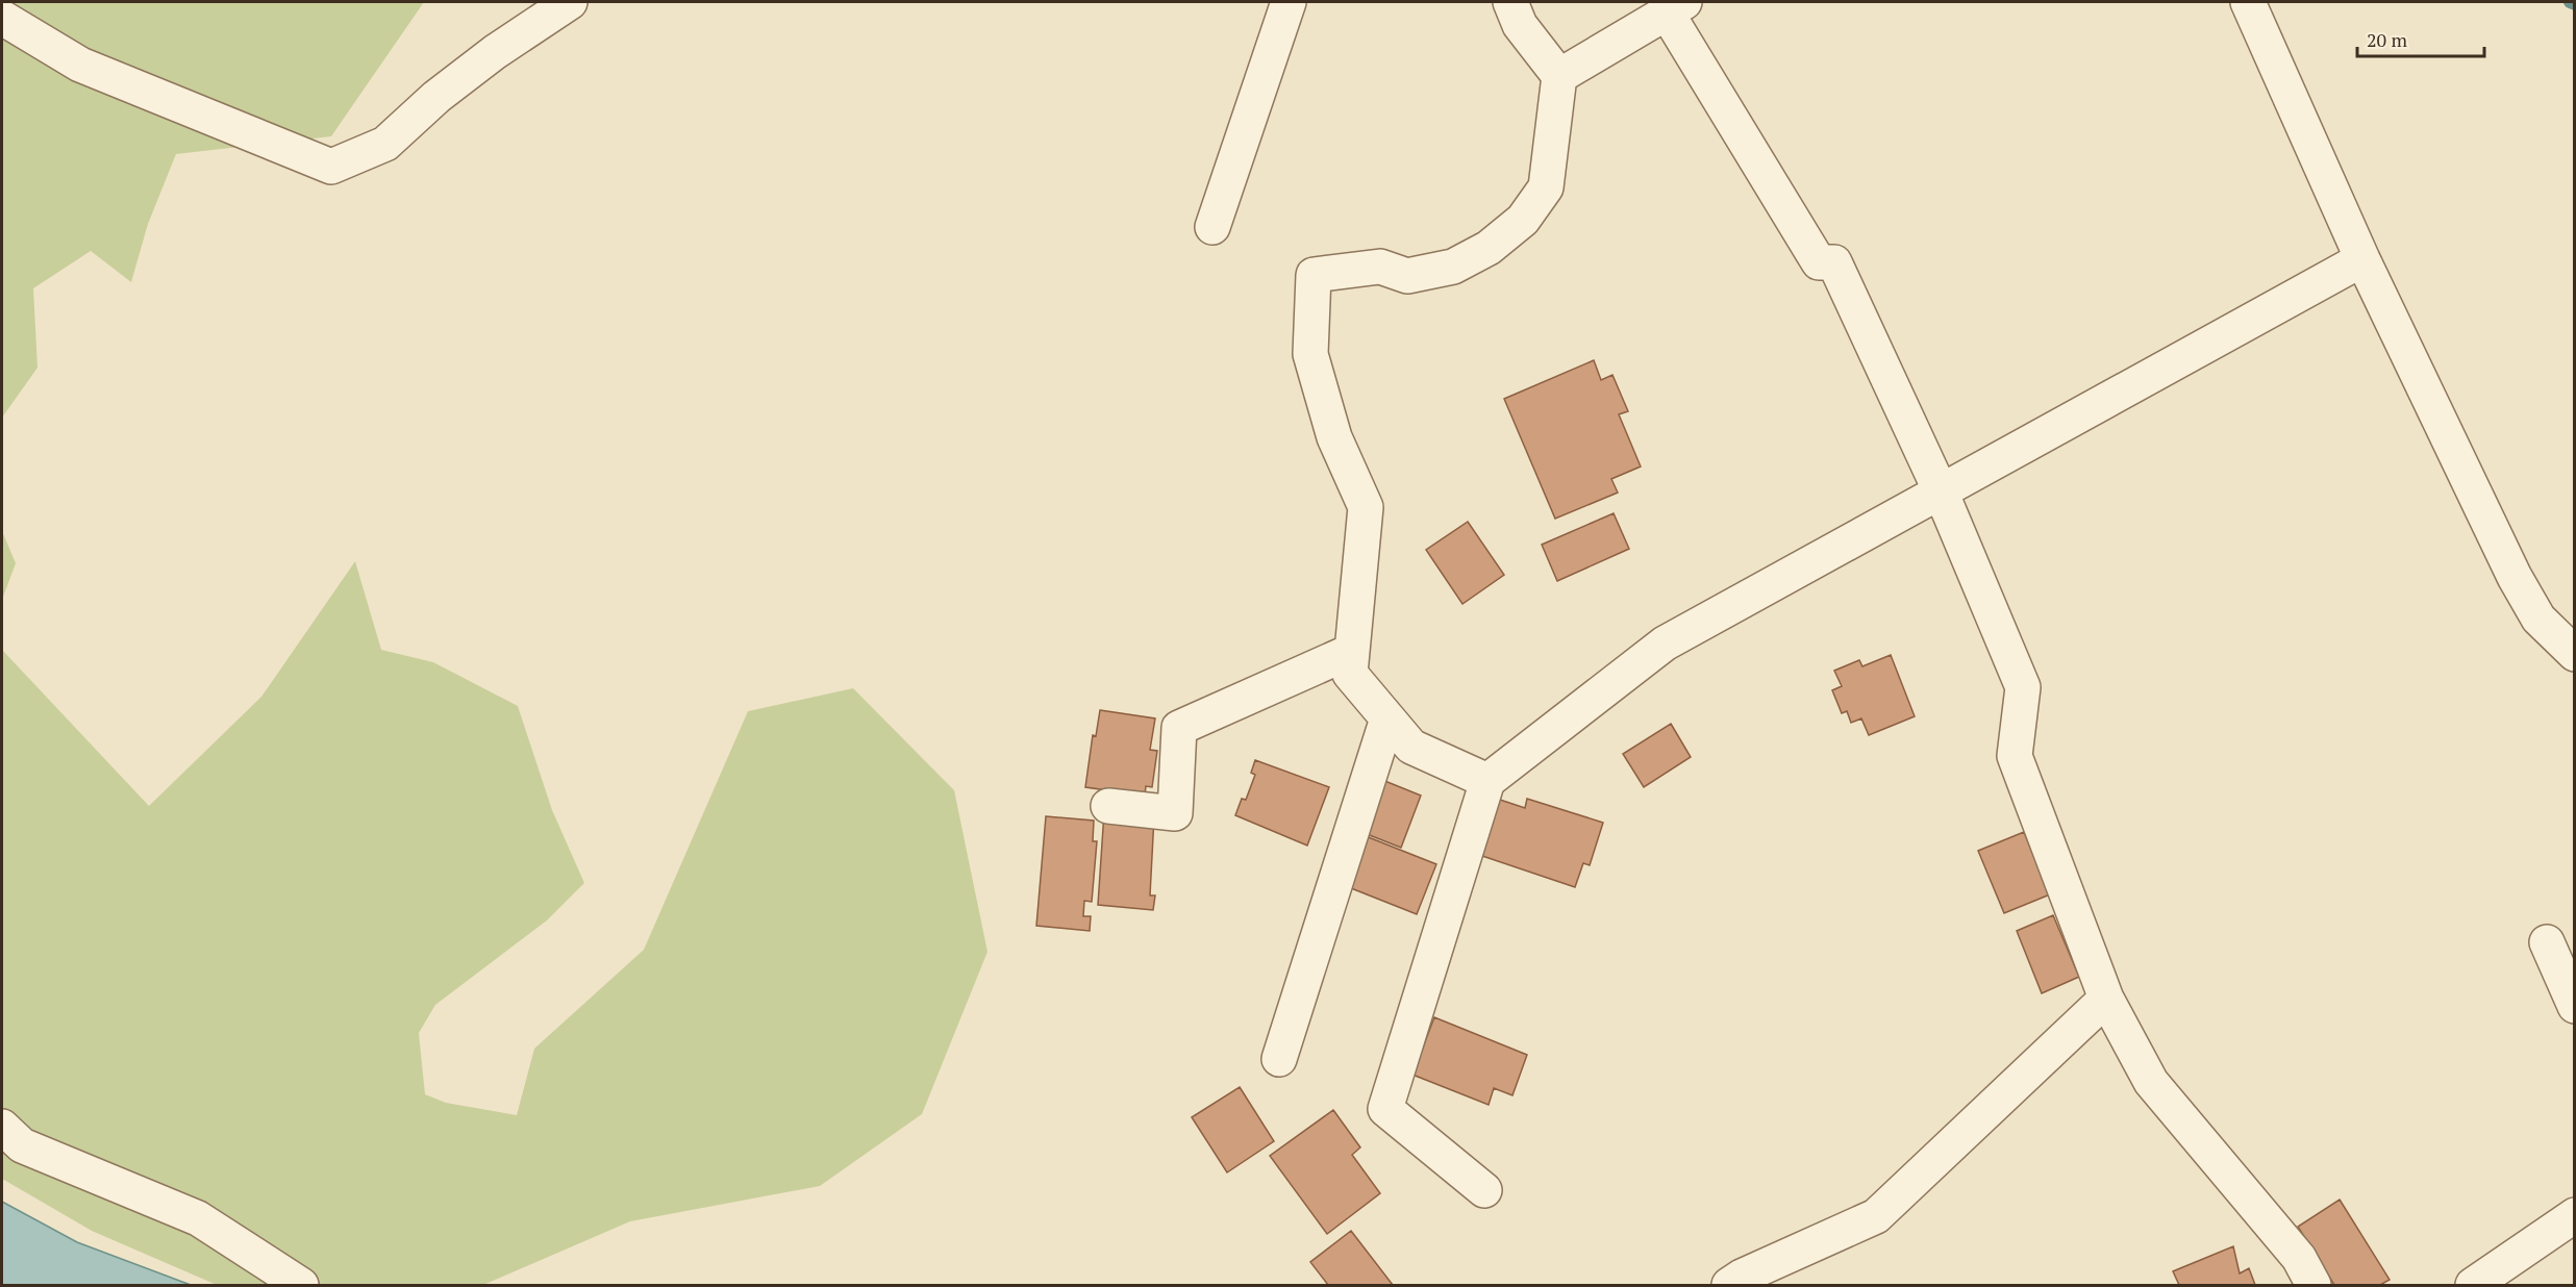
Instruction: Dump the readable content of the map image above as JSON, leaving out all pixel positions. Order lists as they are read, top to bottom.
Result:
{
  "scale_bar": "20 m"
}
